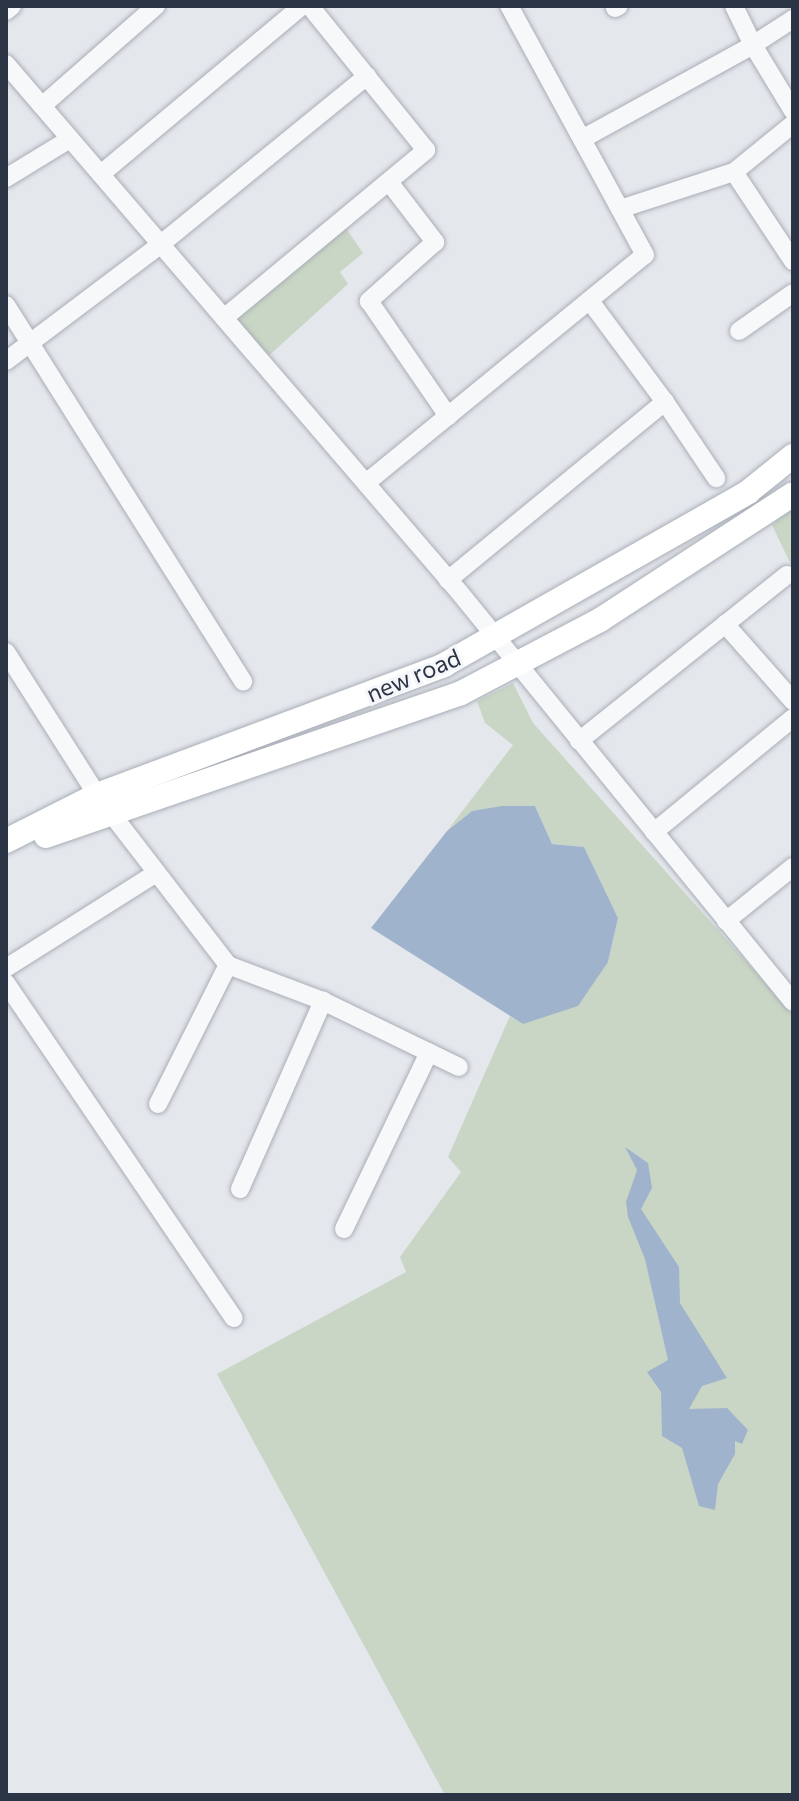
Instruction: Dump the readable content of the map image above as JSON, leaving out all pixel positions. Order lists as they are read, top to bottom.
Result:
{
  "streets": {
    "main road": ["new road"]
  }
}
